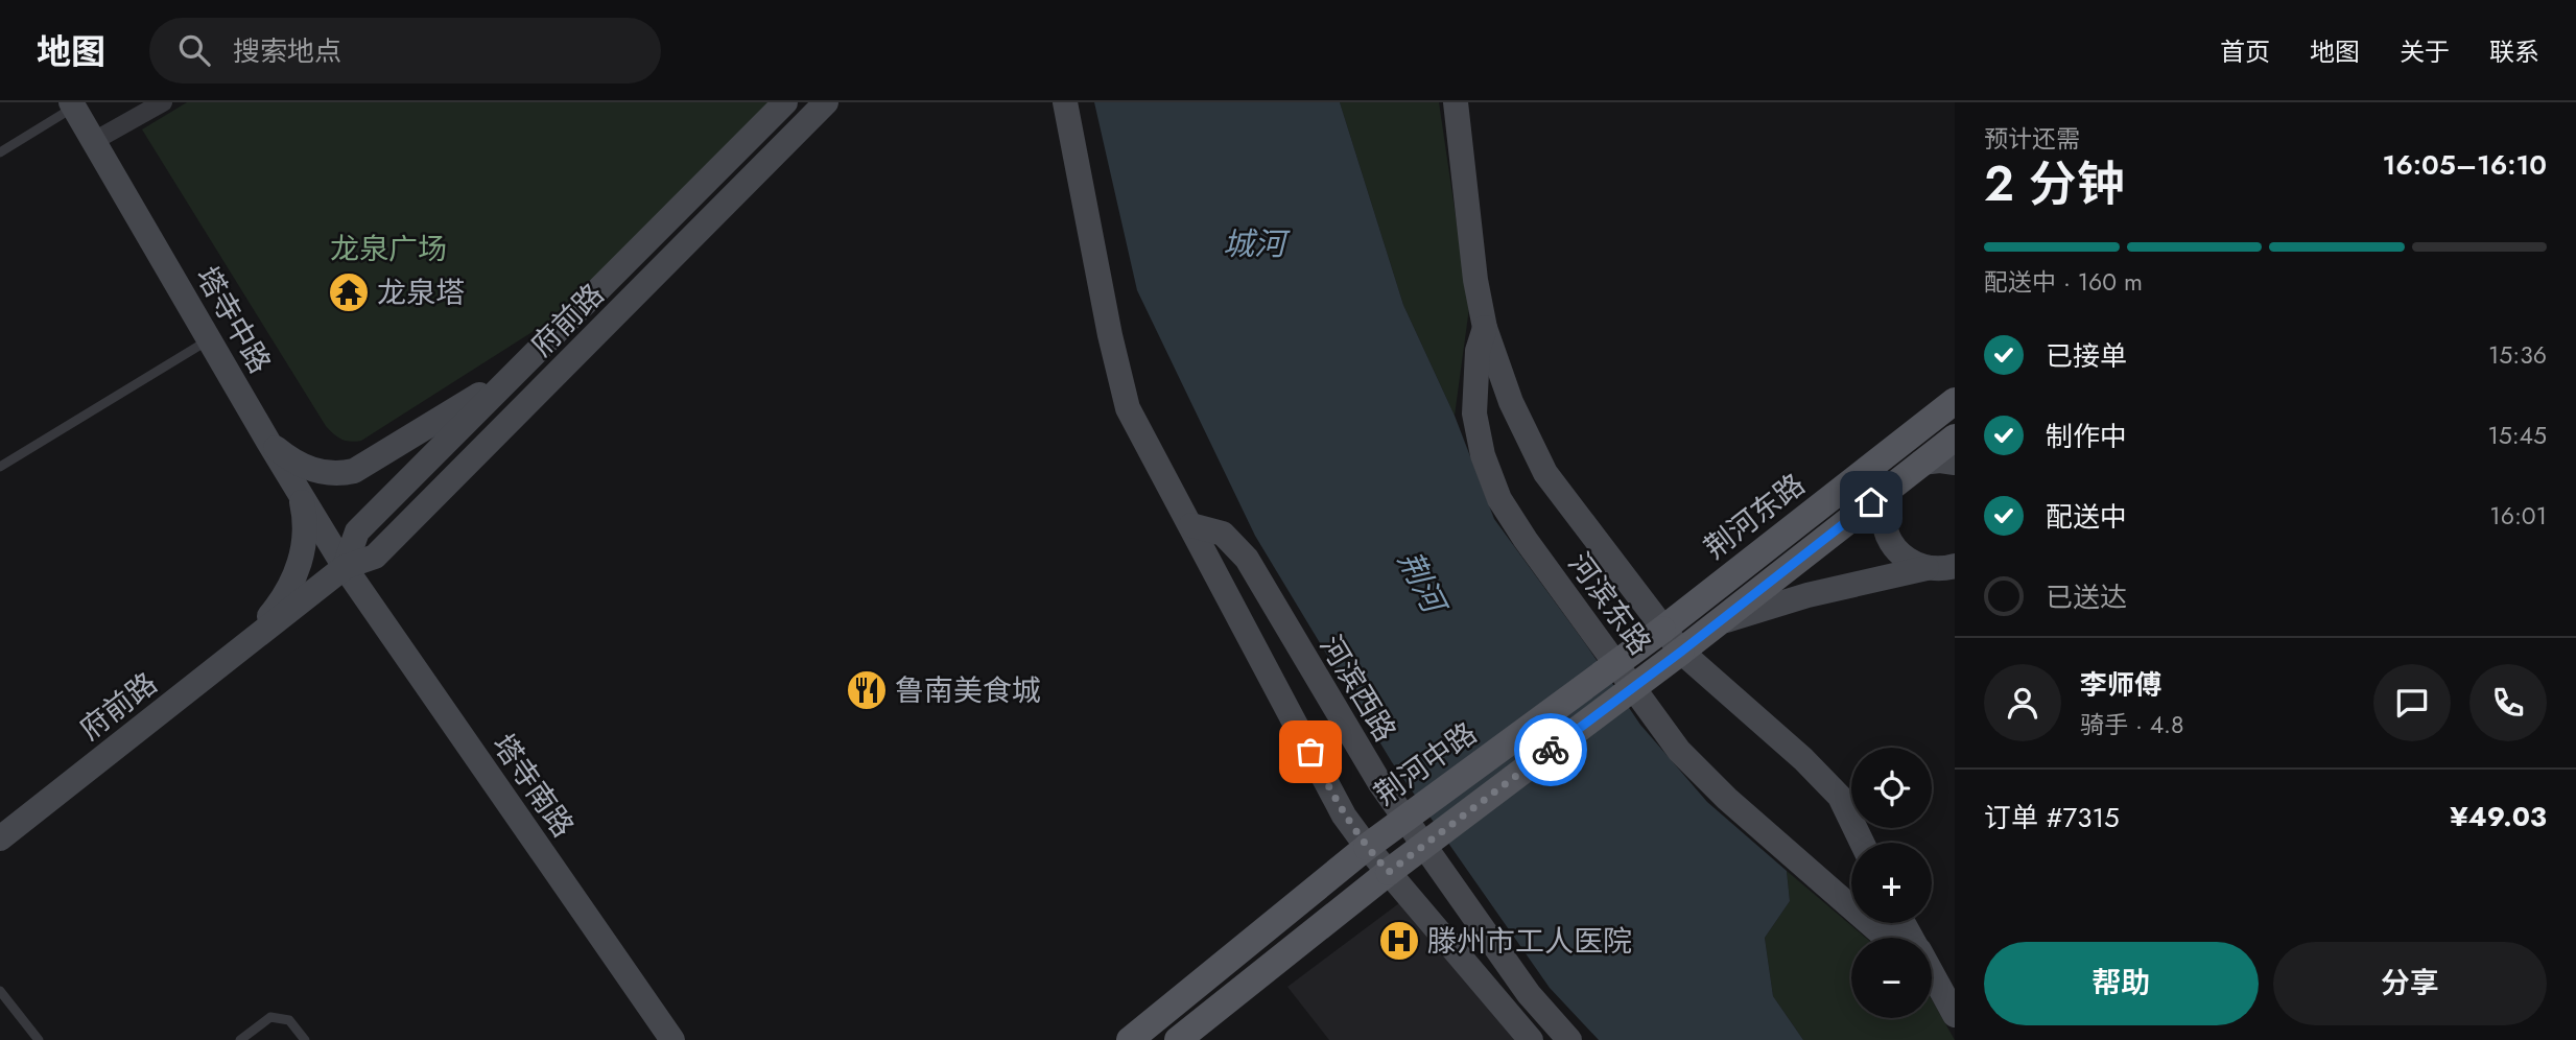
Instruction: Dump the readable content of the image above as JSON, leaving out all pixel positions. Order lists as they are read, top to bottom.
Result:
{
  "streets": {
    "main road": ["荆河东路", "荆河中路"],
    "street": [
      "塔寺中路",
      "府前路",
      "河滨东路",
      "河滨西路",
      "塔寺南路"
    ]
  },
  "crossings": [
    ["塔寺中路", "府前路"],
    ["塔寺中路", "塔寺南路"],
    ["府前路", "塔寺南路"],
    ["荆河东路", "河滨东路"],
    ["荆河东路", "荆河中路"],
    ["河滨东路", "荆河中路"]
  ],
  "water": ["城河", "荆河"],
  "parks": ["龙泉广场"],
  "places": {
    "temple": ["龙泉塔"],
    "restaurant": ["鲁南美食城"],
    "hospital": ["滕州市工人医院"]
  },
  "page": {
    "header": "地图",
    "search": "搜索地点",
    "nav": [
      "首页",
      "地图",
      "关于",
      "联系"
    ],
    "heading": ["2 分钟", "预计还需", "16:05–16:10"],
    "panel": [
      "李师傅",
      "骑手 · 4.8",
      "订单 #7315",
      "¥49.03"
    ],
    "bar": "配送中 · 160 m",
    "list": [
      ["已接单", "15:36"],
      ["制作中", "15:45"],
      ["配送中", "16:01"],
      "已送达"
    ],
    "map_buttons": ["+", "−"],
    "buttons": ["帮助", "分享"]
  }
}
